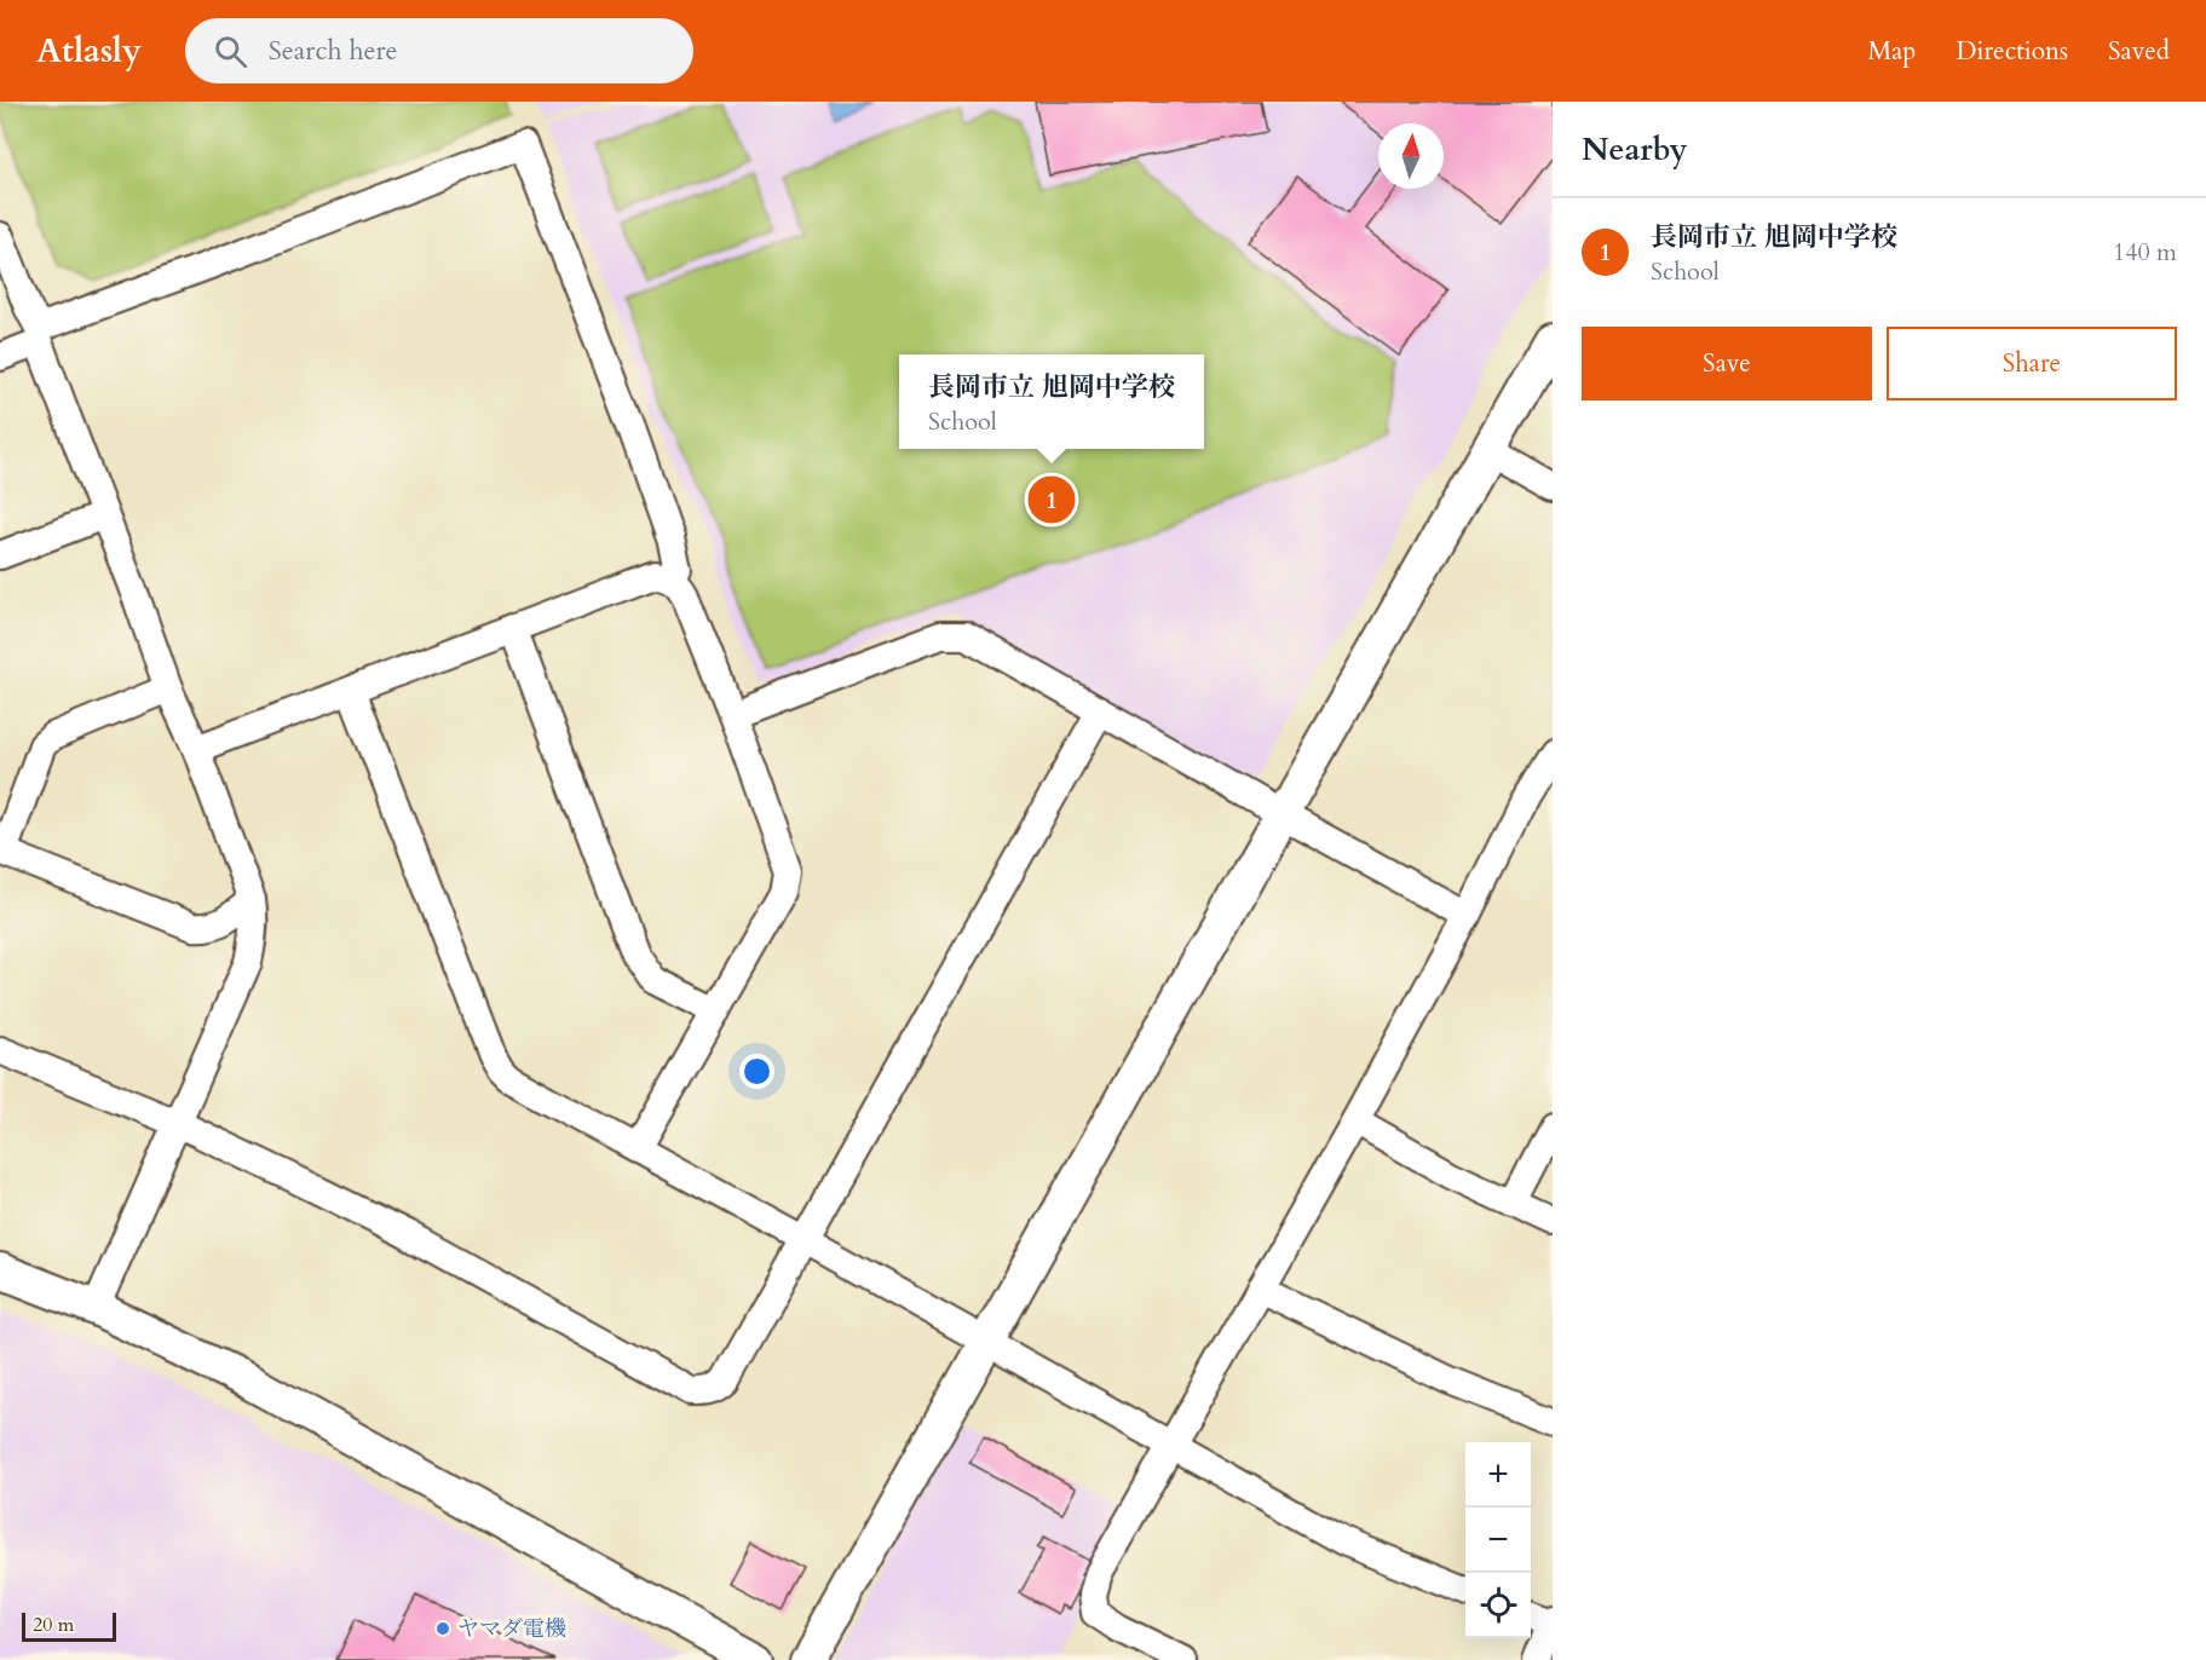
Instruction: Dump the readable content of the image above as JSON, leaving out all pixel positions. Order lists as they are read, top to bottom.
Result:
{
  "places": ["ヤマダ電機"],
  "scale_bar": "20 m",
  "north": "top",
  "page": {
    "header": "Atlasly",
    "search": "Search here",
    "nav": ["Map", "Directions", "Saved"],
    "heading": "Nearby",
    "list": [
      {
        "mark": "1",
        "name": "長岡市立 旭岡中学校",
        "note": "School",
        "value": "140 m"
      }
    ],
    "buttons": ["Save", "Share"],
    "popup": ["長岡市立 旭岡中学校", "School"],
    "pins": "1",
    "map_buttons": ["+", "−"],
    "scale": "20 m"
  }
}
